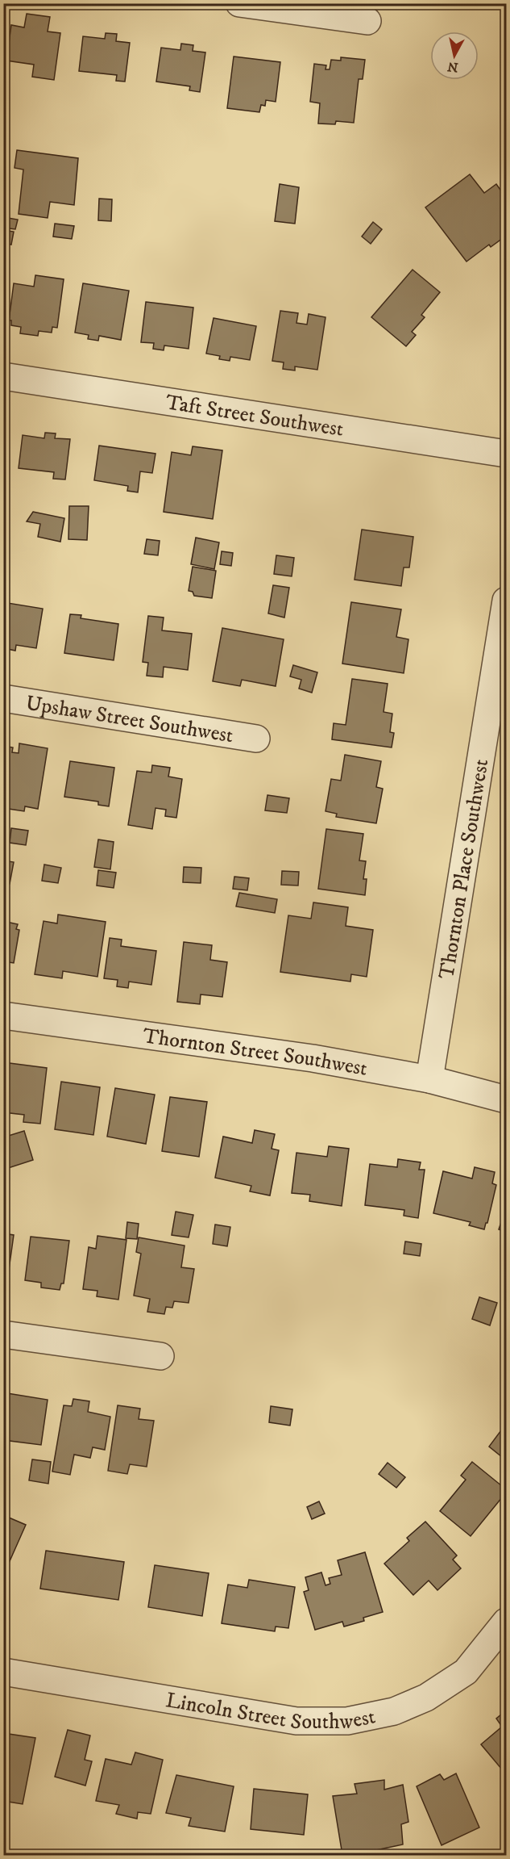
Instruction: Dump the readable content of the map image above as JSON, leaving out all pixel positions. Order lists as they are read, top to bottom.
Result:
{
  "streets": {
    "street": [
      "Taft Street Southwest",
      "Upshaw Street Southwest",
      "Thornton Place Southwest",
      "Thornton Street Southwest",
      "Lincoln Street Southwest"
    ]
  },
  "crossings": [
    ["Thornton Place Southwest", "Thornton Street Southwest"]
  ],
  "north": "bottom"
}
